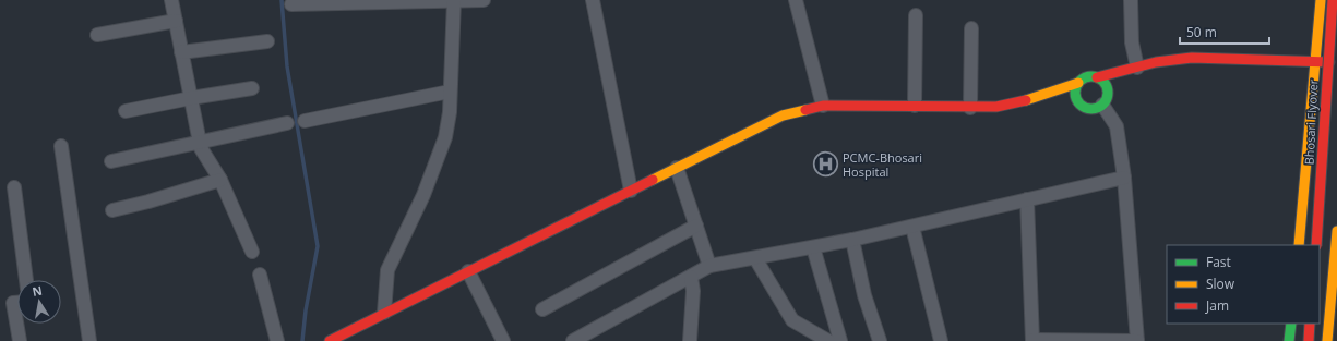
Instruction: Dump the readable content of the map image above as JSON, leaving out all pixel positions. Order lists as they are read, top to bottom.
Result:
{
  "streets": {
    "main road": ["Bhosari Flyover"]
  },
  "places": {
    "hospital": ["PCMC-Bhosari Hospital"]
  },
  "legend": ["Fast", "Slow", "Jam"],
  "scale_bar": "50 m",
  "north": "top"
}
